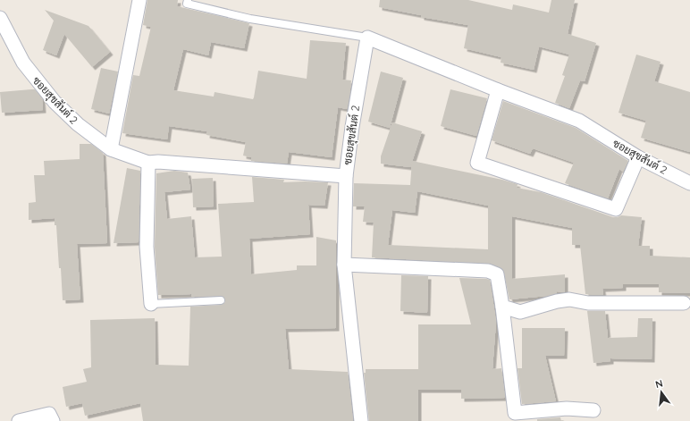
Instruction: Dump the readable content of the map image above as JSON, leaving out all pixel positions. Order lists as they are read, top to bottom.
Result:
{
  "streets": {
    "street": ["ซอยสุขสันต์ 2"]
  },
  "north": "top"
}
